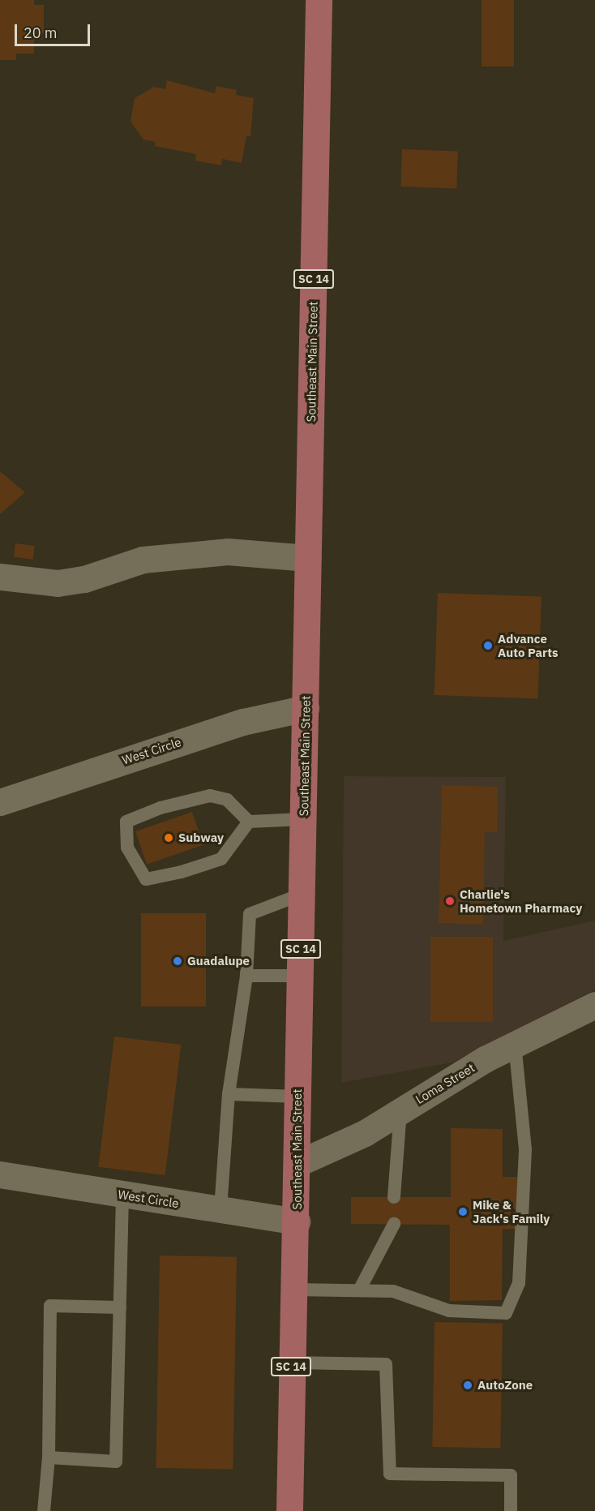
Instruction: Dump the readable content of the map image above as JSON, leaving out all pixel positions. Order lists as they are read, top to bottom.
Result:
{
  "streets": {
    "main road": ["SC 14", "Southeast Main Street"],
    "street": ["West Circle", "Loma Street"]
  },
  "crossings": [
    ["Southeast Main Street", "West Circle"],
    ["Southeast Main Street", "Loma Street"]
  ],
  "places": [
    "Advance Auto Parts",
    "Subway",
    "Charlie's Hometown Pharmacy",
    "Guadalupe",
    "Mike & Jack's Family",
    "AutoZone"
  ],
  "scale_bar": "20 m"
}
